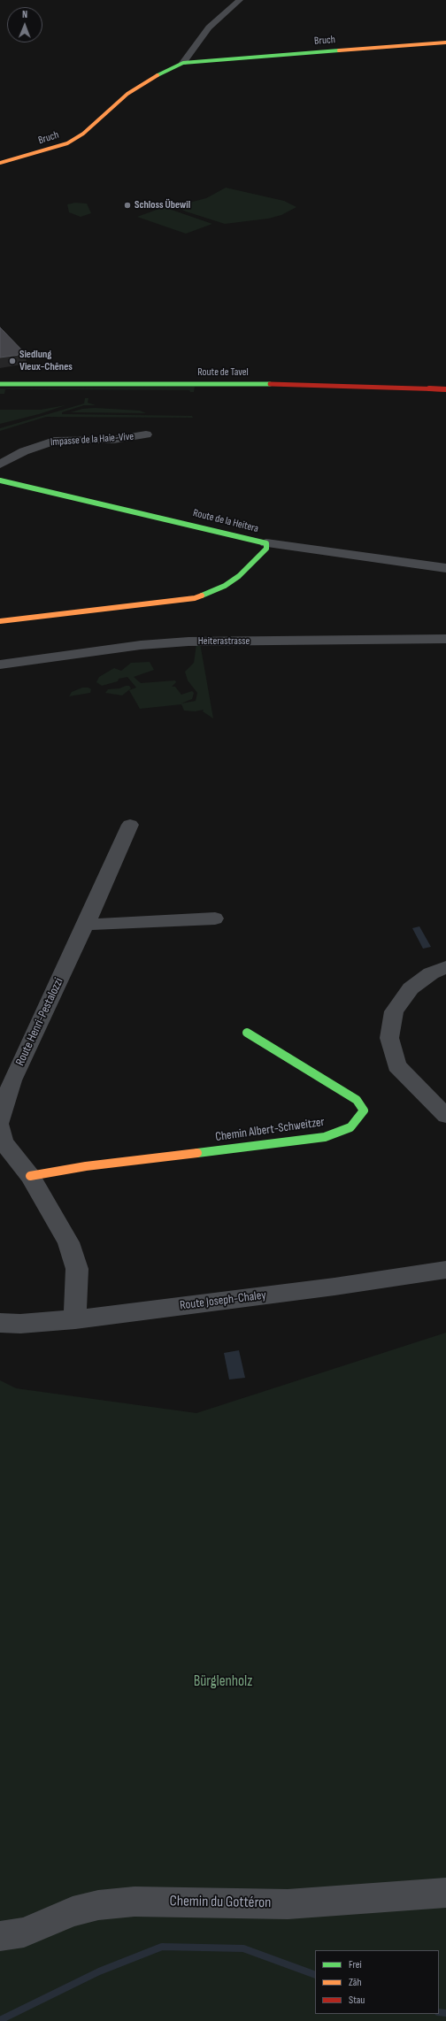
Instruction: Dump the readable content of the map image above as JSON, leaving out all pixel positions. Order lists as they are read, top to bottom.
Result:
{
  "streets": {
    "street": [
      "Bruch",
      "Route de Tavel",
      "Impasse de la Haie-Vive",
      "Route de la Heitera",
      "Heiterastrasse",
      "Route Henri-Pestalozzi",
      "Chemin Albert-Schweitzer",
      "Route Joseph-Chaley",
      "Chemin du Gottéron"
    ]
  },
  "parks": ["Bürglenholz"],
  "places": ["Schloss Übewil", "Siedlung Vieux-Chênes"],
  "legend": ["Frei", "Zäh", "Stau"],
  "north": "top"
}
